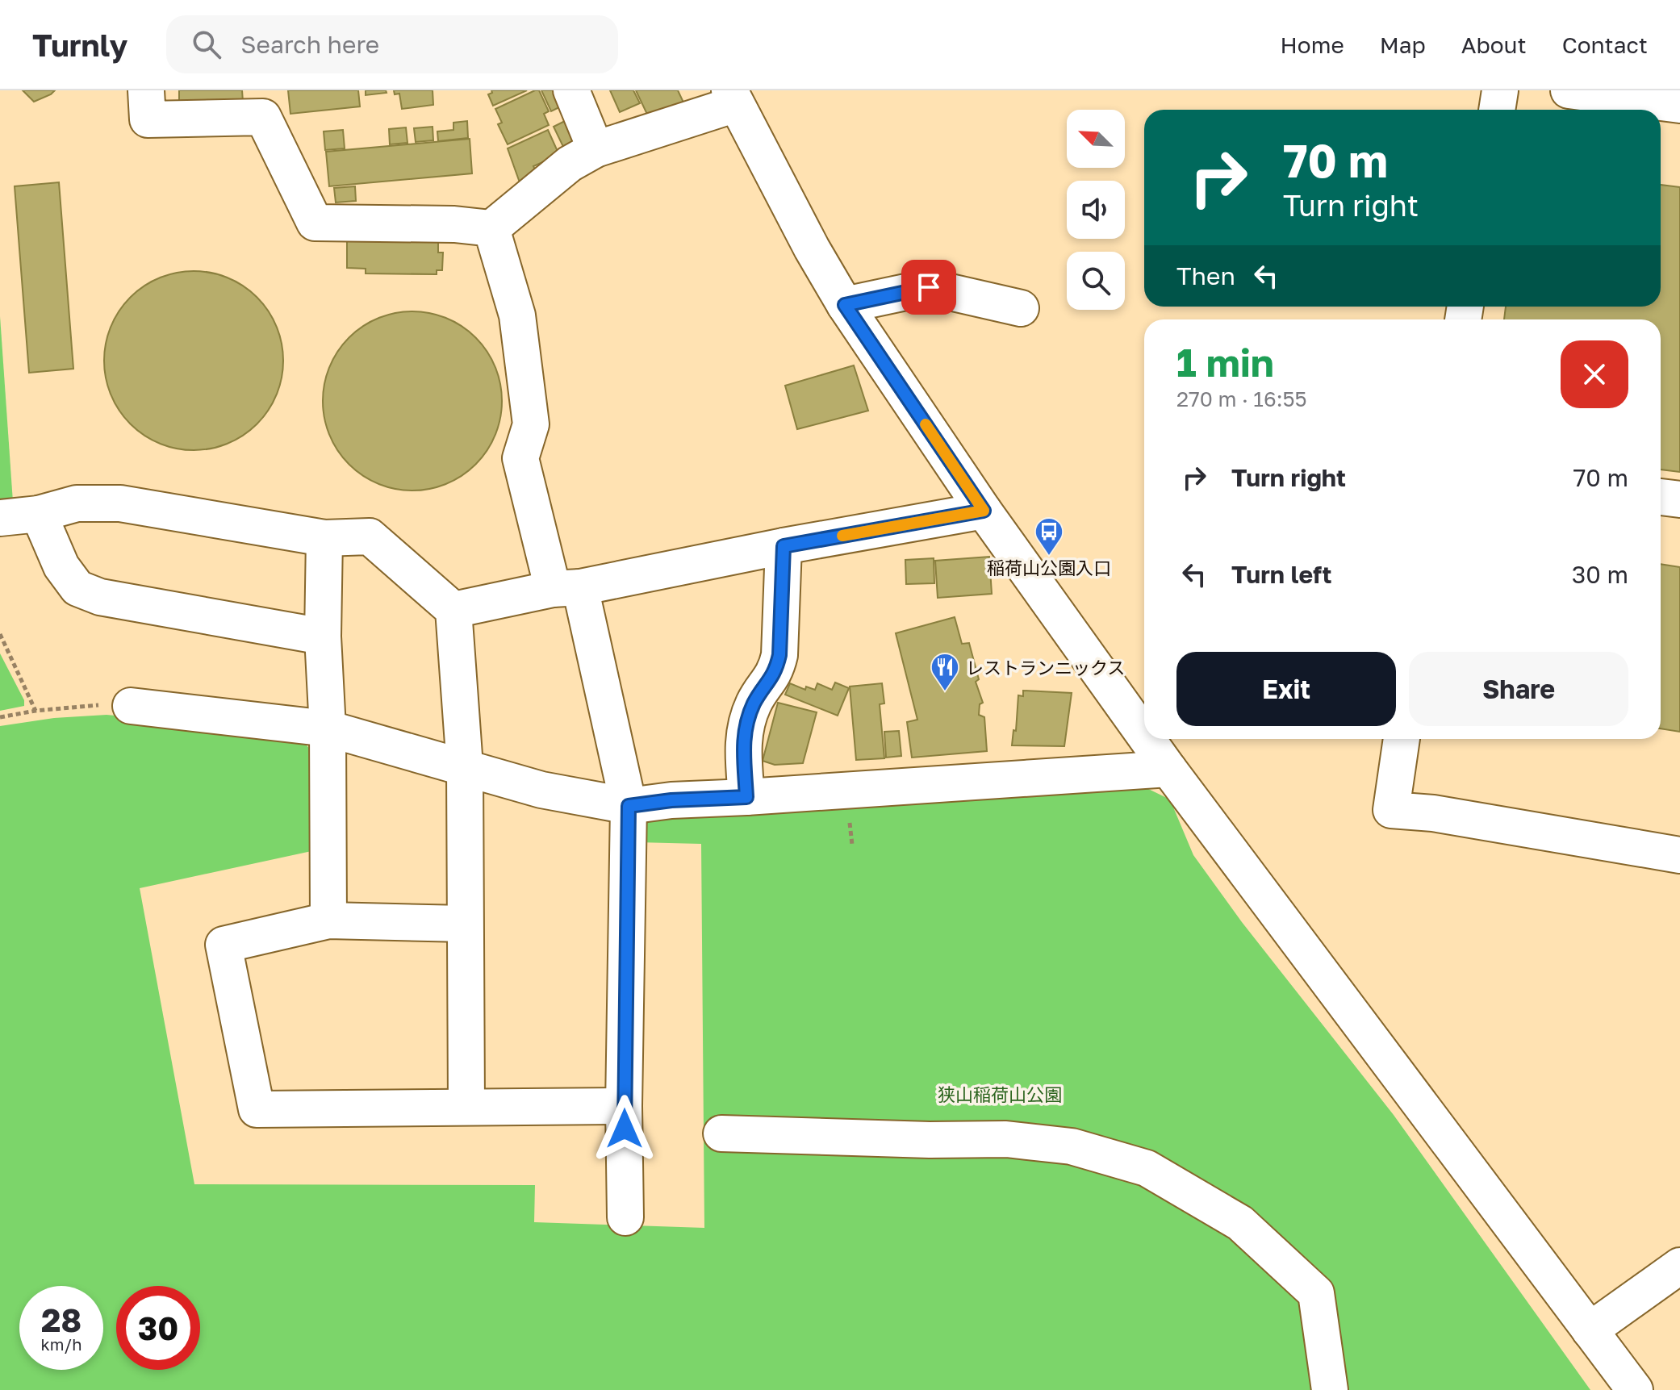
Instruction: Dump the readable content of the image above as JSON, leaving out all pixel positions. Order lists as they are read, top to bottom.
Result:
{
  "parks": ["狭山稲荷山公園"],
  "places": {
    "bus stop": ["稲荷山公園入口"],
    "restaurant": ["レストランニックス"]
  },
  "north": "top left",
  "page": {
    "header": "Turnly",
    "search": "Search here",
    "nav": [
      "Home",
      "Map",
      "About",
      "Contact"
    ],
    "turn": ["70 m", "Turn right"],
    "then": "Then",
    "heading": ["1 min", "270 m · 16:55"],
    "list": [
      {
        "name": "Turn right",
        "value": "70 m"
      },
      {
        "name": "Turn left",
        "value": "30 m"
      }
    ],
    "buttons": ["Exit", "Share"],
    "speed": "28 km/h",
    "limit": "30"
  }
}
